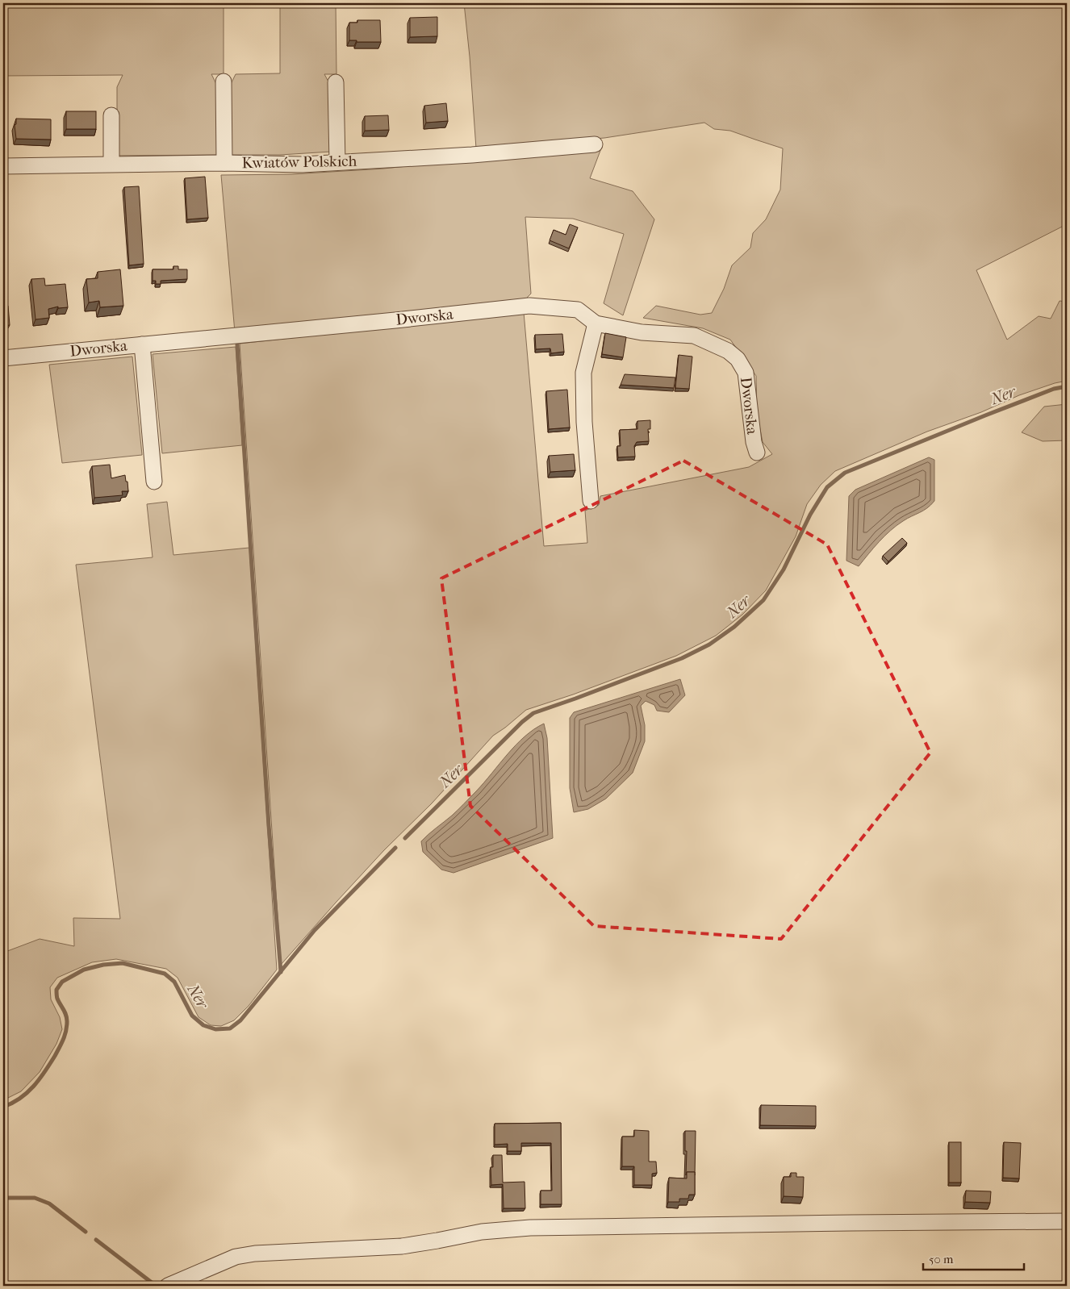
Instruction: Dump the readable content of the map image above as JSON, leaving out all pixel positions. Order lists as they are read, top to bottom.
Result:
{
  "streets": {
    "street": ["Kwiatów Polskich", "Dworska"]
  },
  "water": ["Ner"],
  "scale_bar": "50 m"
}
